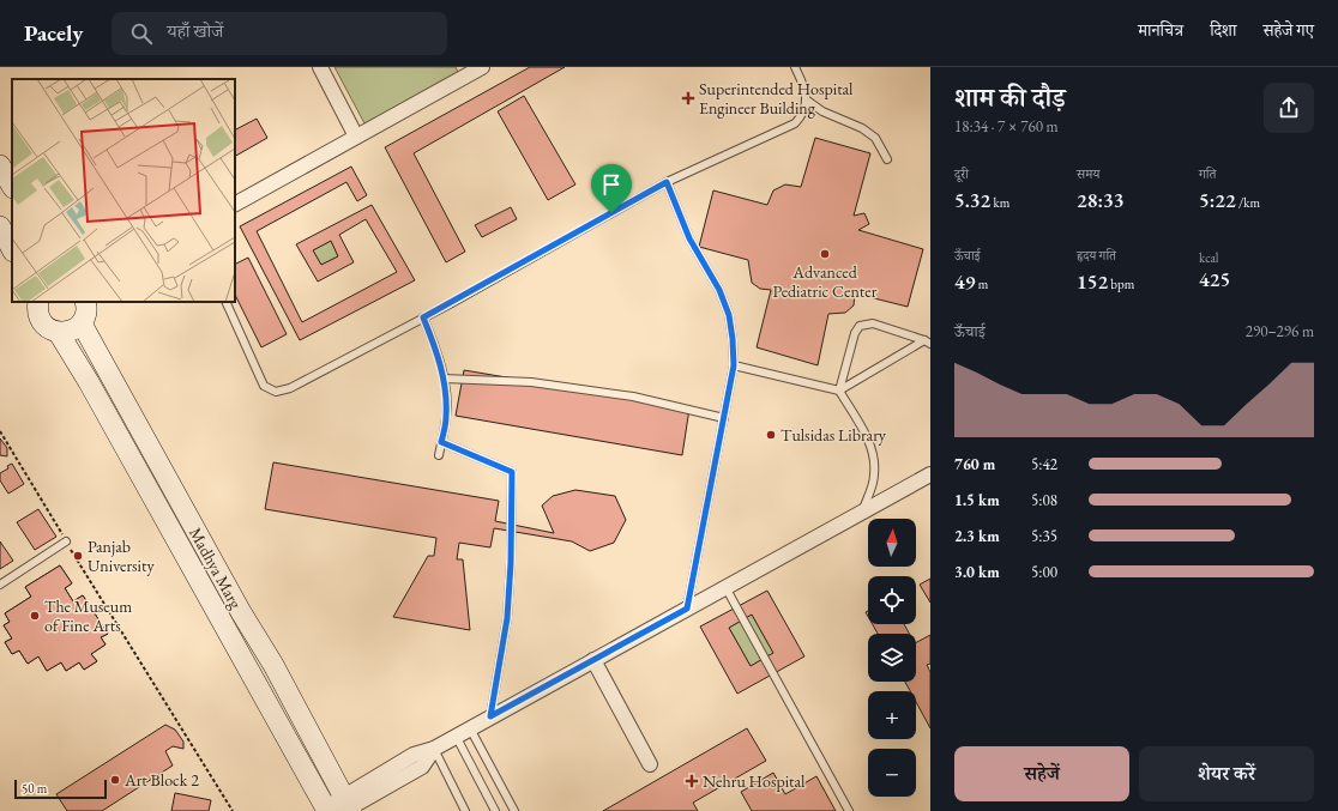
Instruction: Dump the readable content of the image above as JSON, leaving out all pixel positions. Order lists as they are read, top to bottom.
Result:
{
  "streets": {
    "main road": ["Madhya Marg"]
  },
  "places": {
    "health": ["Superintended Hospital Engineer Building", "Nehru Hospital"],
    "other": [
      "Advanced Pediatric Center",
      "Tulsidas Library",
      "Panjab University",
      "The Museum of Fine Arts",
      "Art Block 2"
    ]
  },
  "scale_bar": "50 m",
  "north": "top",
  "page": {
    "header": "Pacely",
    "search": "यहाँ खोजें",
    "nav": ["मानचित्र", "दिशा", "सहेजे गए"],
    "heading": ["शाम की दौड़", "18:34 · 7 × 760 m"],
    "stats": [
      ["दूरी", "5.32 km"],
      ["समय", "28:33"],
      ["गति", "5:22 /km"],
      ["ऊँचाई", "49 m"],
      ["हृदय गति", "152 bpm"],
      ["kcal", "425"]
    ],
    "chart": ["ऊँचाई", "290–296 m"],
    "list": [
      {
        "name": "760 m",
        "note": "5:42"
      },
      {
        "name": "1.5 km",
        "note": "5:08"
      },
      {
        "name": "2.3 km",
        "note": "5:35"
      },
      {
        "name": "3.0 km",
        "note": "5:00"
      }
    ],
    "map_buttons": ["+", "−"],
    "buttons": ["सहेजें", "शेयर करें"],
    "scale": "50 m"
  }
}
